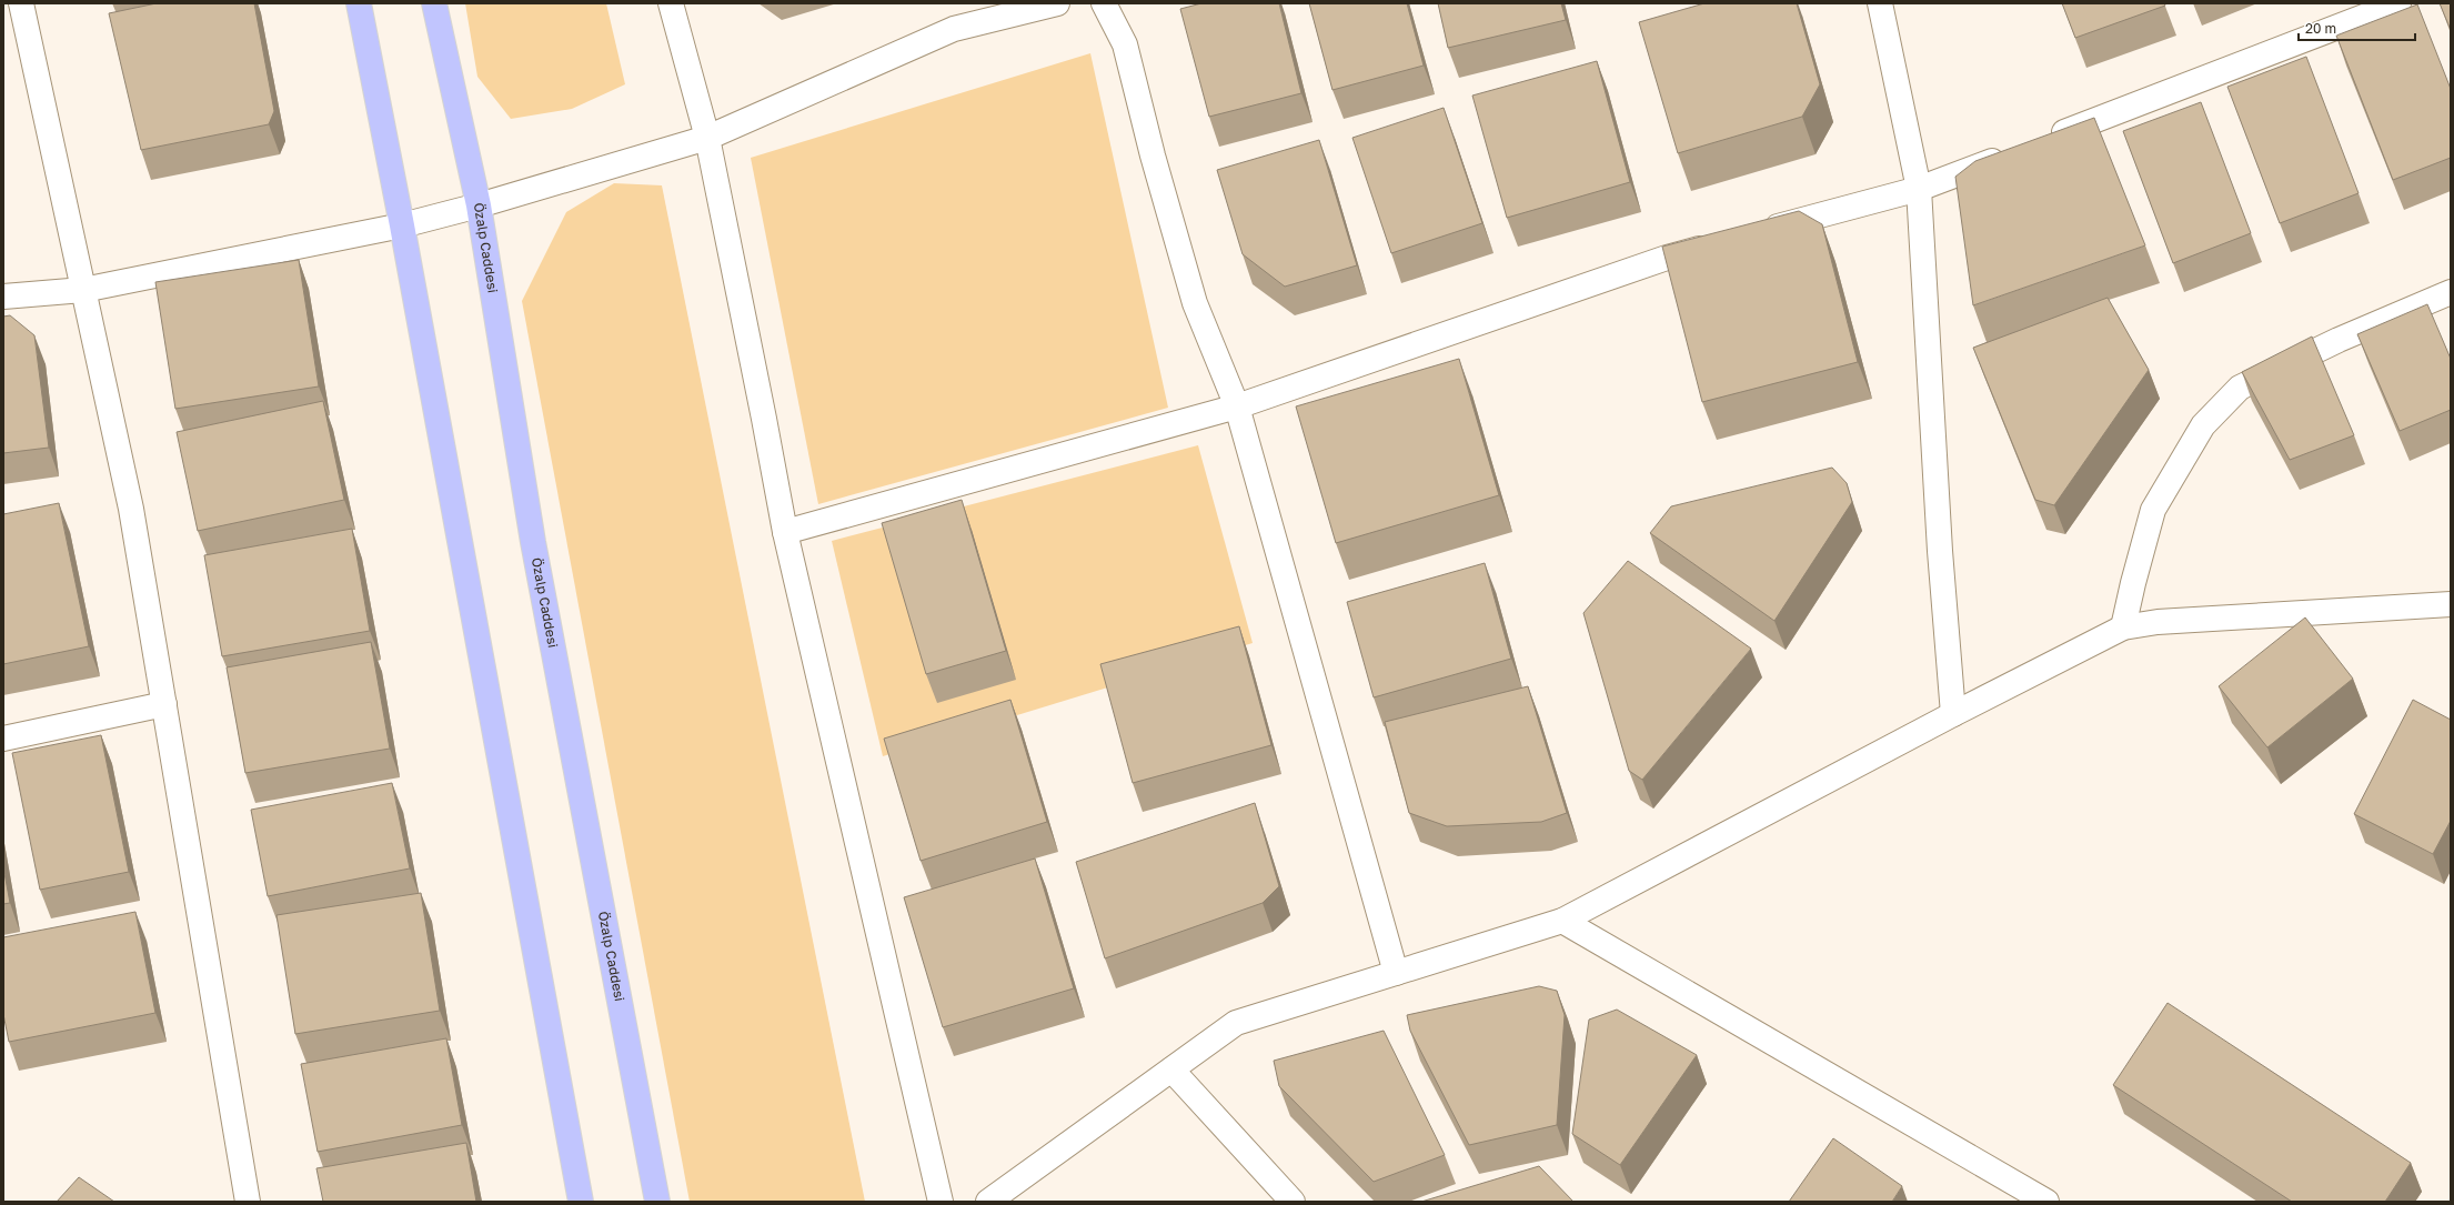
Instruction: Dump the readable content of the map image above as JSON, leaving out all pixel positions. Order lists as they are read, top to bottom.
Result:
{
  "streets": {
    "main road": ["Özalp Caddesi"]
  },
  "scale_bar": "20 m"
}
